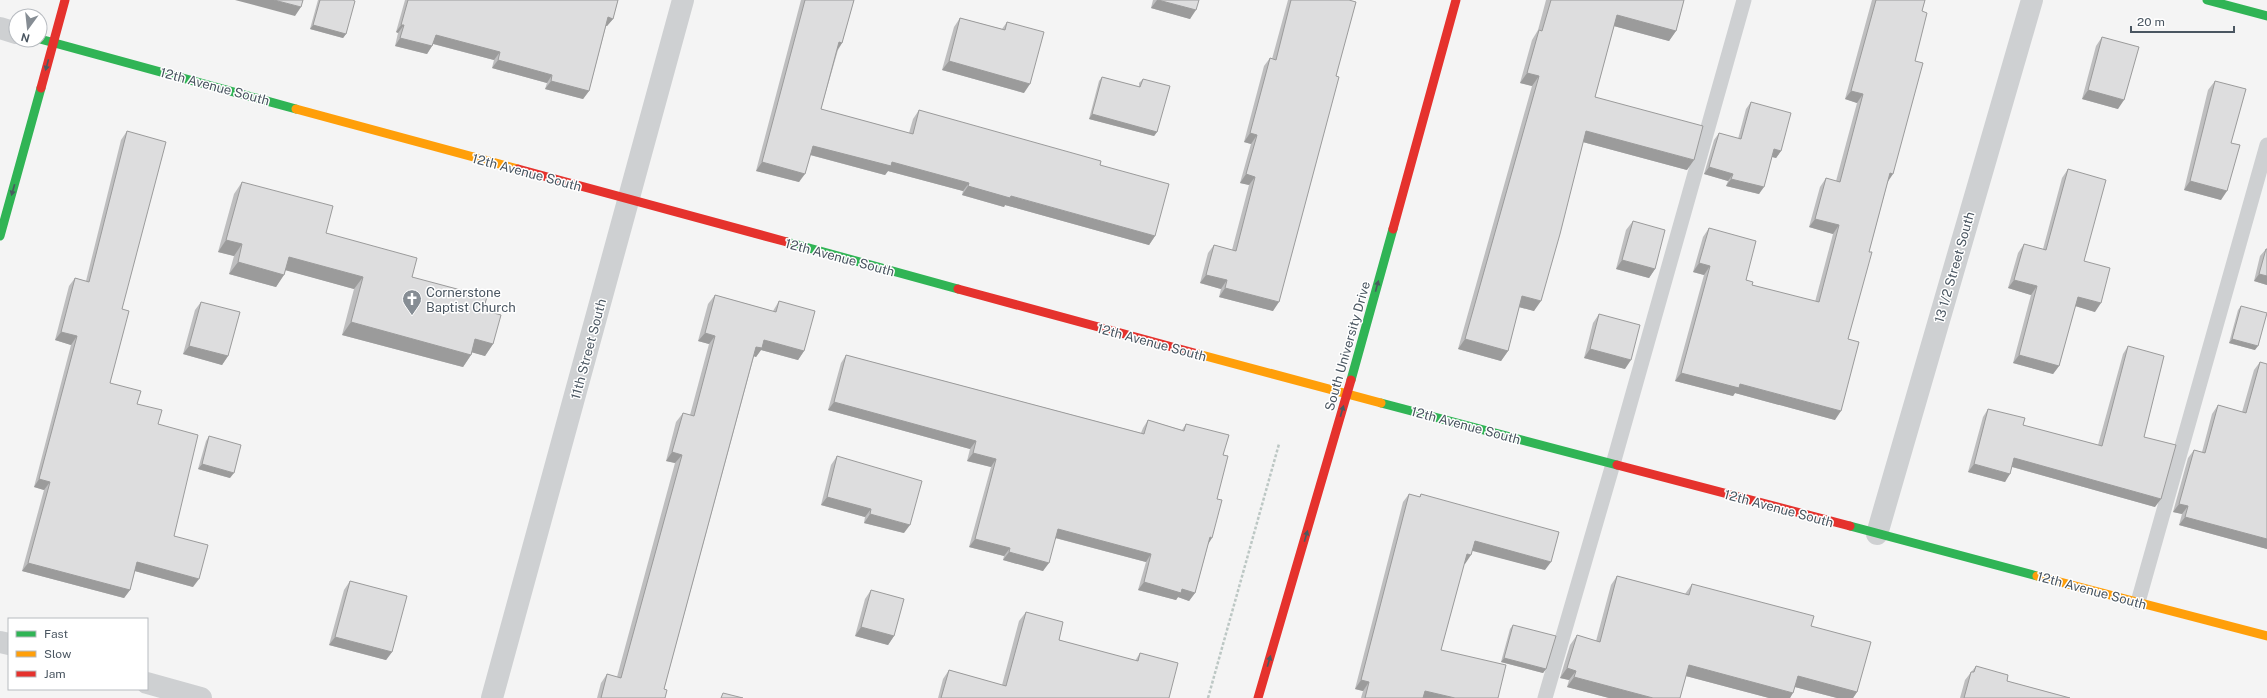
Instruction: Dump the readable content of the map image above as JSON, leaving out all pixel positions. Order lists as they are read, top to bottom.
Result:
{
  "streets": {
    "street": [
      "12th Avenue South",
      "13 1/2 Street South",
      "South University Drive",
      "11th Street South"
    ]
  },
  "crossings": [
    ["12th Avenue South", "13 1/2 Street South"],
    ["12th Avenue South", "South University Drive"],
    ["12th Avenue South", "11th Street South"]
  ],
  "one_way": ["South University Drive"],
  "places": {
    "church": ["Cornerstone Baptist Church"]
  },
  "legend": ["Fast", "Slow", "Jam"],
  "scale_bar": "20 m",
  "north": "bottom"
}
